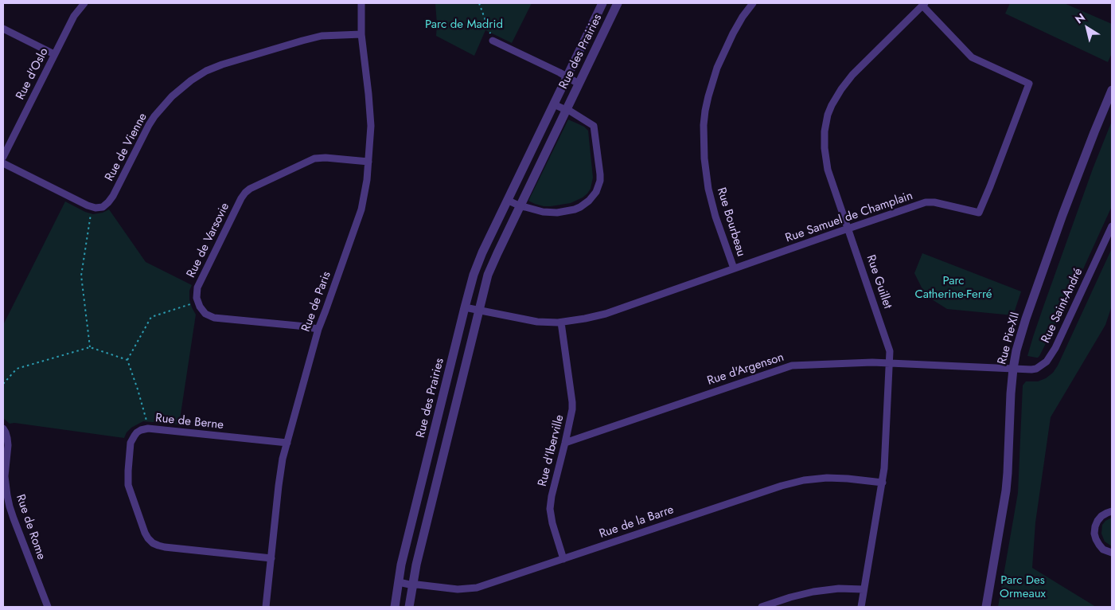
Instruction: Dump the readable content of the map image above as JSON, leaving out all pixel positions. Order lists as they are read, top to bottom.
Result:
{
  "streets": {
    "street": [
      "Rue des Prairies",
      "Rue d'Oslo",
      "Rue de Vienne",
      "Rue Samuel de Champlain",
      "Rue Bourbeau",
      "Rue de Varsovie",
      "Rue Guillet",
      "Rue de Paris",
      "Rue Saint-André",
      "Rue Pie-XII",
      "Rue d'Argenson",
      "Rue de Berne",
      "Rue d'Iberville",
      "Rue de la Barre",
      "Rue de Rome"
    ]
  },
  "crossings": [
    ["Rue des Prairies", "Rue Samuel de Champlain"],
    ["Rue des Prairies", "Rue de la Barre"],
    ["Rue de Vienne", "Rue de Paris"],
    ["Rue Samuel de Champlain", "Rue Bourbeau"],
    ["Rue Samuel de Champlain", "Rue Guillet"],
    ["Rue Samuel de Champlain", "Rue d'Iberville"],
    ["Rue de Varsovie", "Rue de Paris"],
    ["Rue Guillet", "Rue d'Argenson"],
    ["Rue Guillet", "Rue de la Barre"],
    ["Rue de Paris", "Rue de Berne"],
    ["Rue Saint-André", "Rue Pie-XII"],
    ["Rue Saint-André", "Rue d'Argenson"],
    ["Rue Pie-XII", "Rue d'Argenson"],
    ["Rue d'Argenson", "Rue d'Iberville"],
    ["Rue d'Iberville", "Rue de la Barre"]
  ],
  "parks": ["Parc de Madrid", "Parc Catherine-Ferré", "Parc Des Ormeaux"],
  "north": "top left"
}
